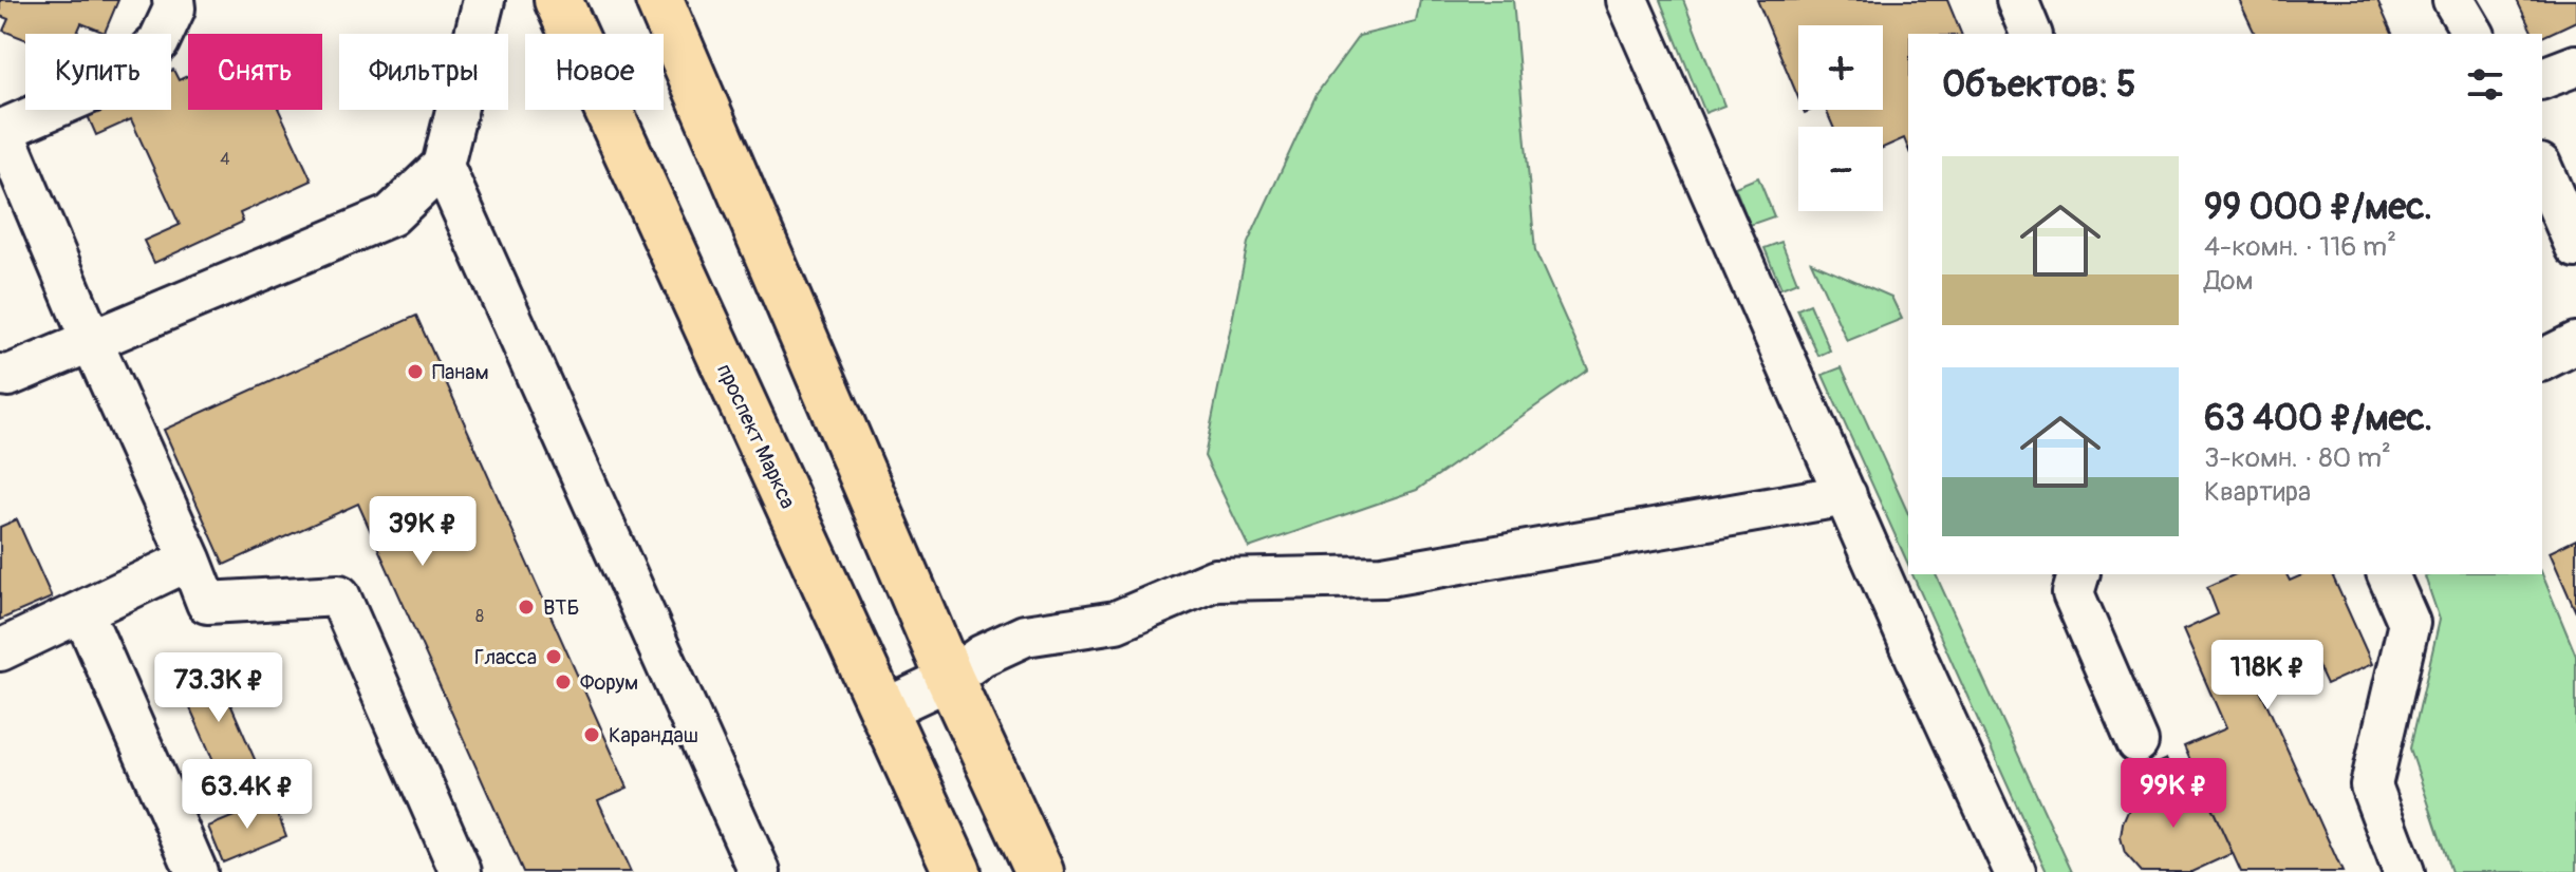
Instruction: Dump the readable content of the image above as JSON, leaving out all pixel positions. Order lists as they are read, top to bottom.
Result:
{
  "streets": {
    "main road": ["проспект Маркса"]
  },
  "places": [
    "Панам",
    "ВТБ",
    "Гласса",
    "Форум",
    "Карандаш"
  ],
  "house_numbers": ["4", "8"],
  "page": {
    "map_buttons": ["+", "−"],
    "chip": [
      "Купить",
      "Снять",
      "Фильтры",
      "Новое"
    ],
    "heading": "Объектов: 5",
    "list": [
      {
        "name": "99 000 ₽/мес.",
        "note": "4-комн. · 116 m² · Дом"
      },
      {
        "name": "63 400 ₽/мес.",
        "note": "3-комн. · 80 m² · Квартира"
      }
    ],
    "price": [
      "39K ₽",
      "118K ₽",
      "73.3K ₽",
      "99K ₽",
      "63.4K ₽"
    ]
  }
}
